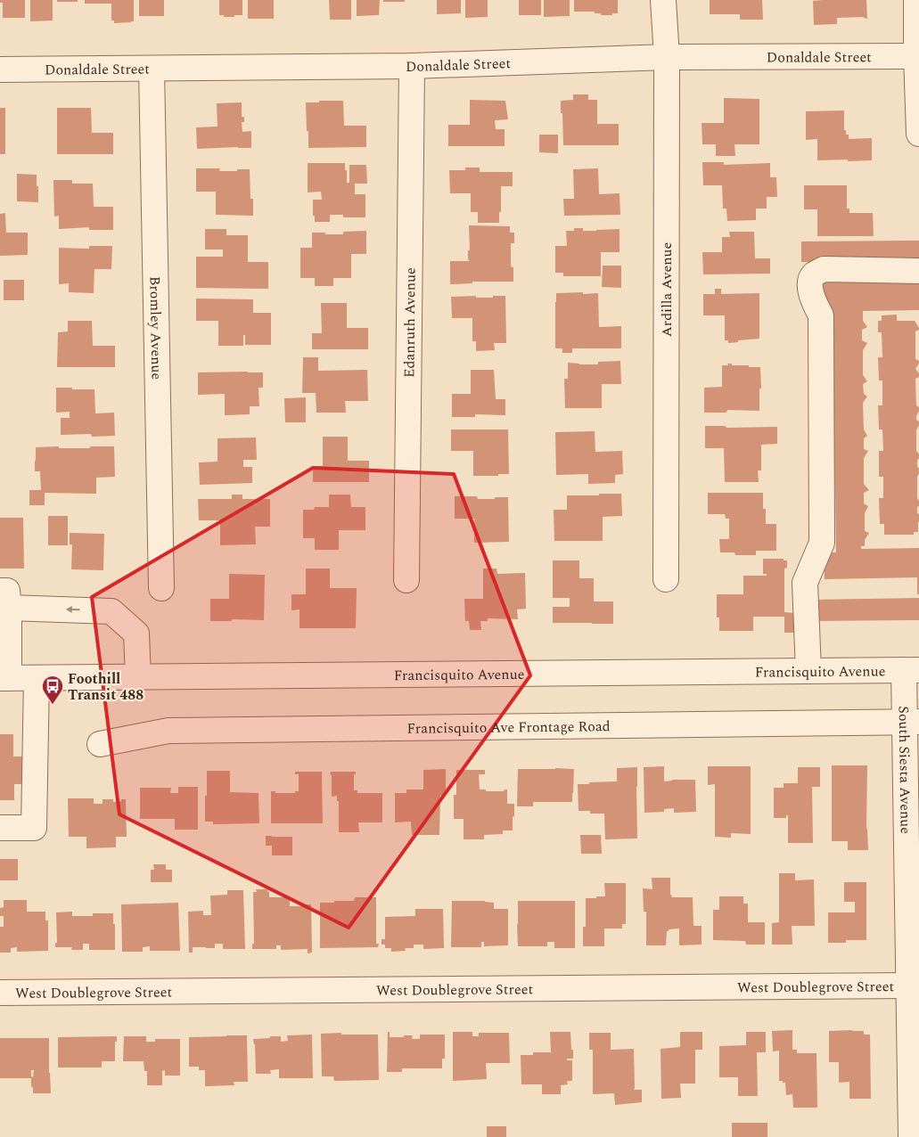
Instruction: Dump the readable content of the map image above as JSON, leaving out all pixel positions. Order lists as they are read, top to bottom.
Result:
{
  "streets": {
    "street": [
      "Donaldale Street",
      "Ardilla Avenue",
      "Edanruth Avenue",
      "Bromley Avenue",
      "Francisquito Avenue",
      "Francisquito Ave Frontage Road",
      "South Siesta Avenue",
      "West Doublegrove Street"
    ]
  },
  "crossings": [
    ["Donaldale Street", "Ardilla Avenue"],
    ["Donaldale Street", "Edanruth Avenue"],
    ["Donaldale Street", "Bromley Avenue"],
    ["Francisquito Avenue", "South Siesta Avenue"],
    ["Francisquito Ave Frontage Road", "South Siesta Avenue"],
    ["South Siesta Avenue", "West Doublegrove Street"]
  ],
  "places": {
    "bus stop": ["Foothill Transit 488"]
  }
}
